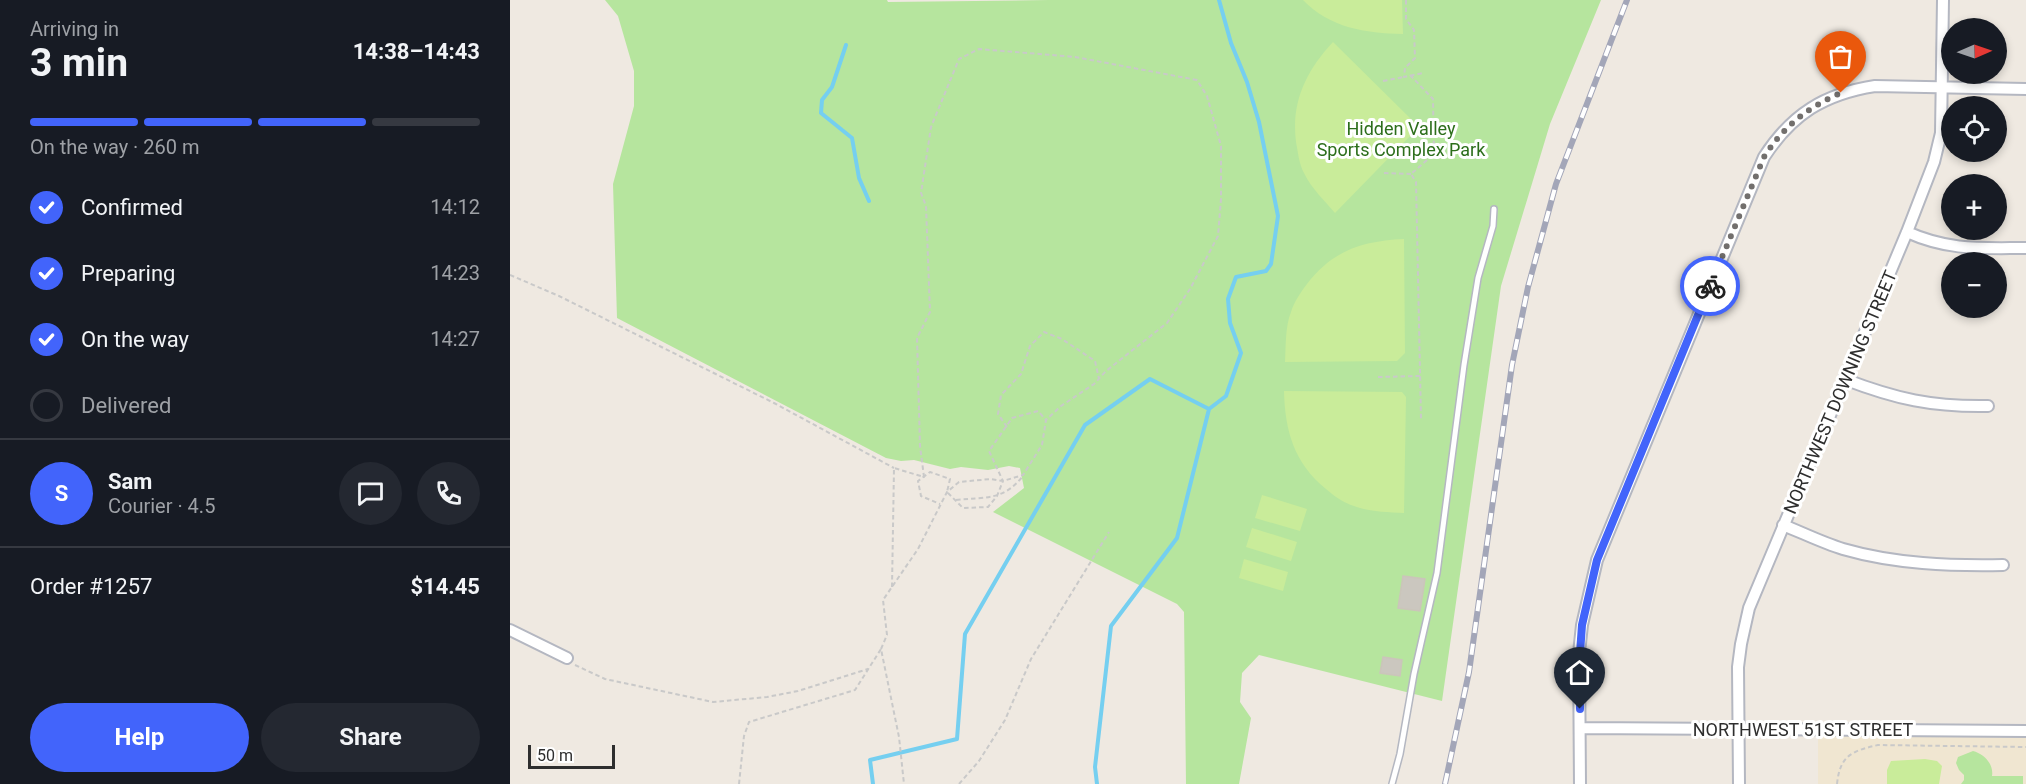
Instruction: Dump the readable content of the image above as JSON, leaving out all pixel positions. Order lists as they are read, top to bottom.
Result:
{
  "streets": {
    "street": ["NORTHWEST DOWNING STREET", "NORTHWEST 51ST STREET"]
  },
  "crossings": [
    ["NORTHWEST DOWNING STREET", "NORTHWEST 51ST STREET"]
  ],
  "parks": ["Hidden Valley Sports Complex Park"],
  "scale_bar": "50 m",
  "north": "right",
  "page": {
    "heading": ["3 min", "Arriving in", "14:38–14:43"],
    "panel": [
      "Sam",
      "Courier · 4.5",
      "Order #1257",
      "$14.45"
    ],
    "map_buttons": ["+", "−"],
    "bar": "On the way · 260 m",
    "list": [
      ["Confirmed", "14:12"],
      ["Preparing", "14:23"],
      ["On the way", "14:27"],
      "Delivered"
    ],
    "round": "S",
    "buttons": ["Help", "Share"],
    "scale": "50 m"
  }
}
